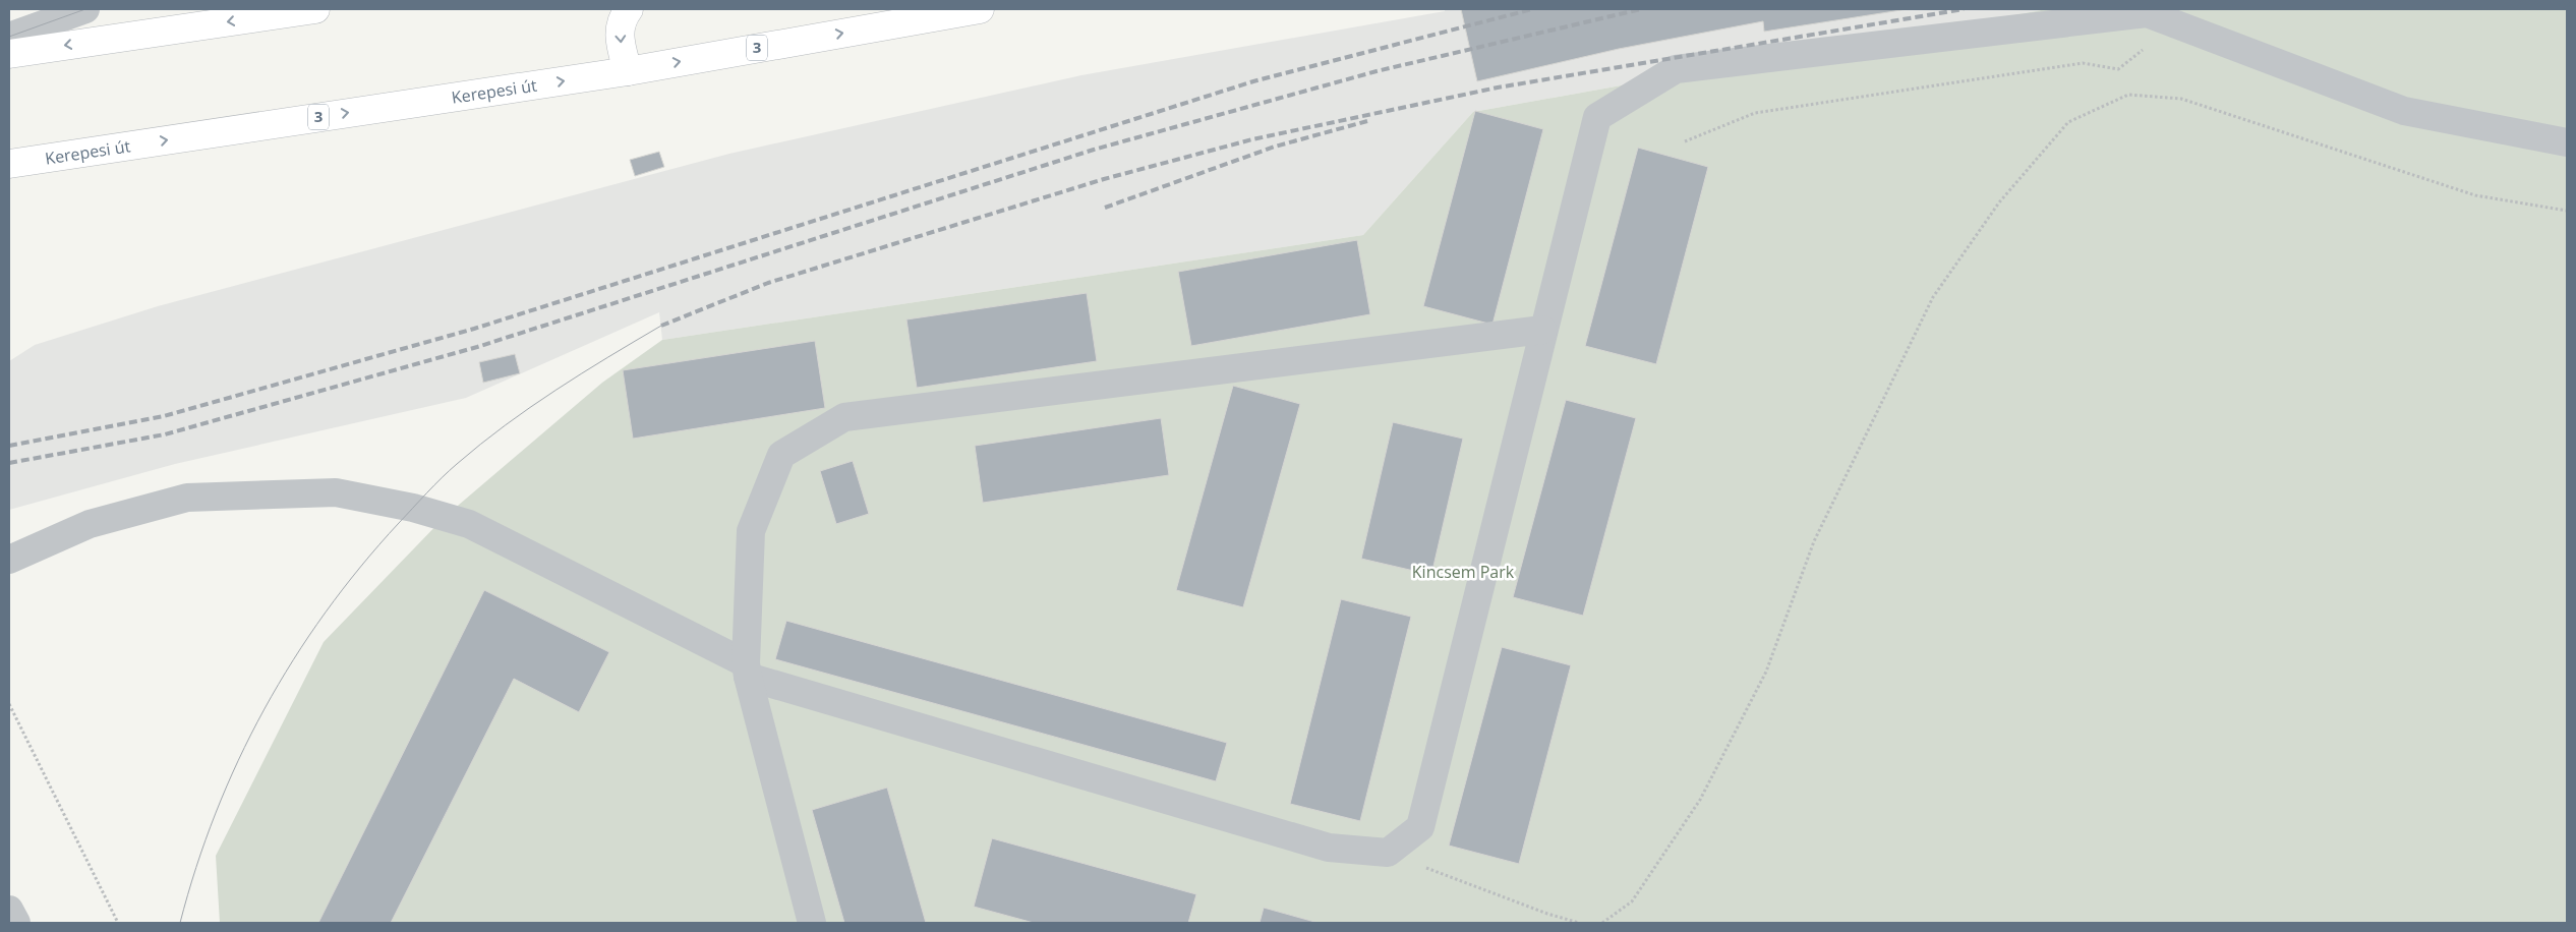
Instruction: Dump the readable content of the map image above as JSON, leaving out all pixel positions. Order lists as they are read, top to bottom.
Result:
{
  "streets": {
    "main road": ["3", "Kerepesi út"]
  },
  "parks": ["Kincsem Park"]
}
